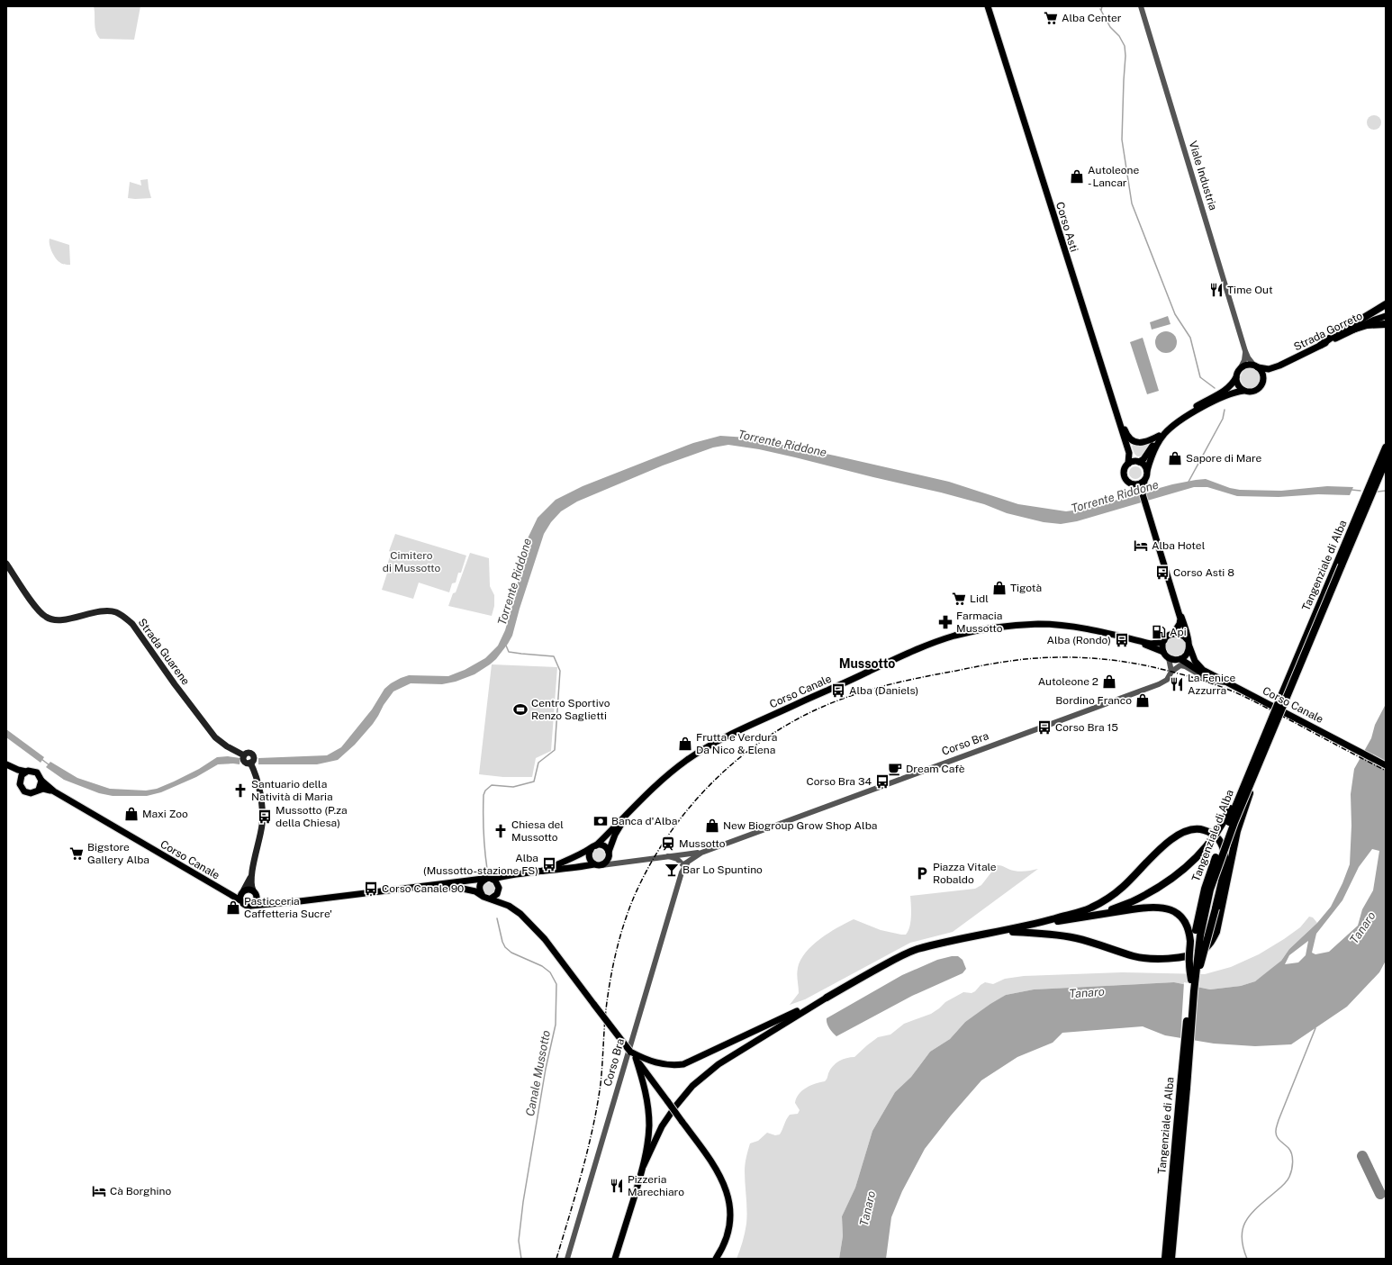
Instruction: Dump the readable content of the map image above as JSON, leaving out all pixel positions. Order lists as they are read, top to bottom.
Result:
{
  "streets": {
    "highway": ["Tangenziale di Alba"],
    "main road": [
      "Corso Asti",
      "Strada Gorreto",
      "Strada Guarene",
      "Corso Canale"
    ],
    "street": ["Viale Industria", "Corso Bra"]
  },
  "crossings": [
    ["Viale Industria", "Strada Gorreto"],
    ["Corso Canale", "Corso Bra"]
  ],
  "districts": ["Mussotto"],
  "water": ["Torrente Riddone", "Tanaro", "Canale Mussotto"],
  "parks": ["Cimitero di Mussotto"],
  "places": {
    "supermarket": ["Alba Center", "Lidl", "Bigstore Gallery Alba"],
    "shop": [
      "Autoleone - Lancar",
      "Sapore di Mare",
      "Tigotà",
      "Autoleone 2",
      "Bordino Franco",
      "Frutta e Verdura Da Nico & Elena",
      "Maxi Zoo",
      "New Biogroup Grow Shop Alba",
      "Pasticceria Caffetteria Sucre'"
    ],
    "restaurant": ["Time Out", "La Fenice Azzurra", "Pizzeria Marechiaro"],
    "hotel": ["Alba Hotel", "Cà Borghino"],
    "bus stop": [
      "Corso Asti 8",
      "Alba (Rondo)",
      "Alba (Daniels)",
      "Corso Bra 15",
      "Corso Bra 34",
      "Mussotto (P.za della Chiesa)",
      "Alba (Mussotto-stazione FS)",
      "Corso Canale 90"
    ],
    "pharmacy": ["Farmacia Mussotto"],
    "fuel station": ["Api"],
    "sports": ["Centro Sportivo Renzo Saglietti"],
    "cafe": ["Dream Cafè"],
    "church": ["Santuario della Natività di Maria", "Chiesa del Mussotto"],
    "bank": ["Banca d'Alba"],
    "station": ["Mussotto"],
    "bar": ["Bar Lo Spuntino"],
    "parking": ["Piazza Vitale Robaldo"]
  }
}
